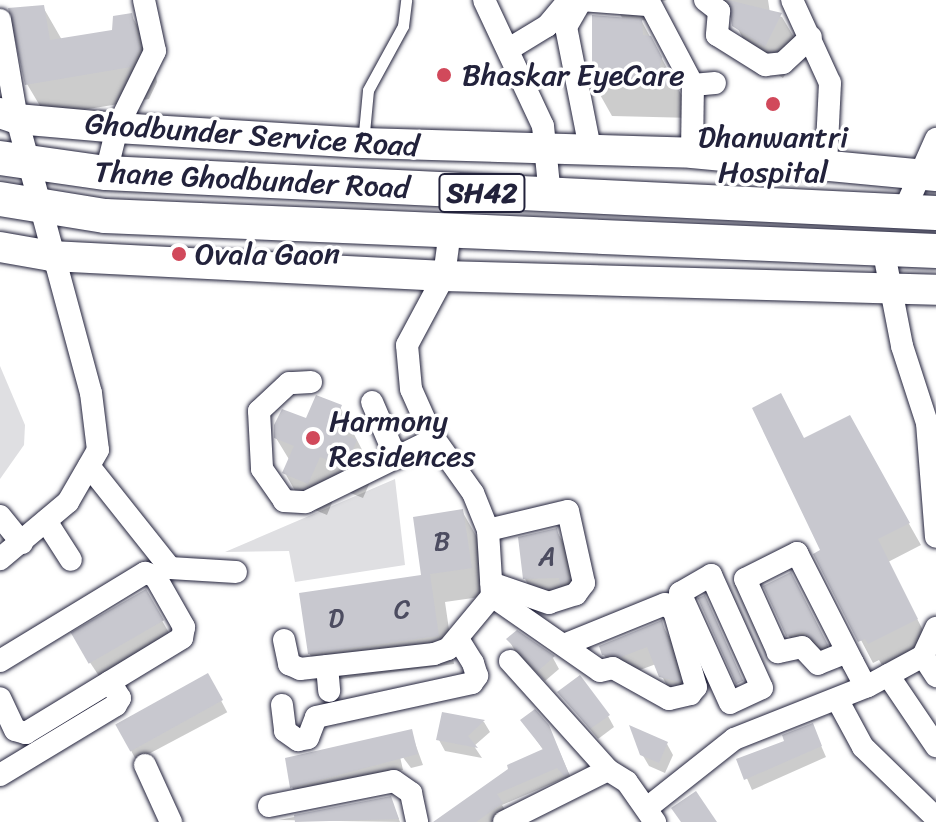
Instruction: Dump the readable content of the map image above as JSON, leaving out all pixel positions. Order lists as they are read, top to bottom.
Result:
{
  "streets": {
    "main road": ["Thane Ghodbunder Road", "SH42"],
    "street": ["Ghodbunder Service Road"]
  },
  "places": [
    "Bhaskar EyeCare",
    "Dhanwantri Hospital",
    "Ovala Gaon",
    "Harmony Residences"
  ],
  "house_numbers": [
    "B",
    "A",
    "C",
    "D"
  ]
}
